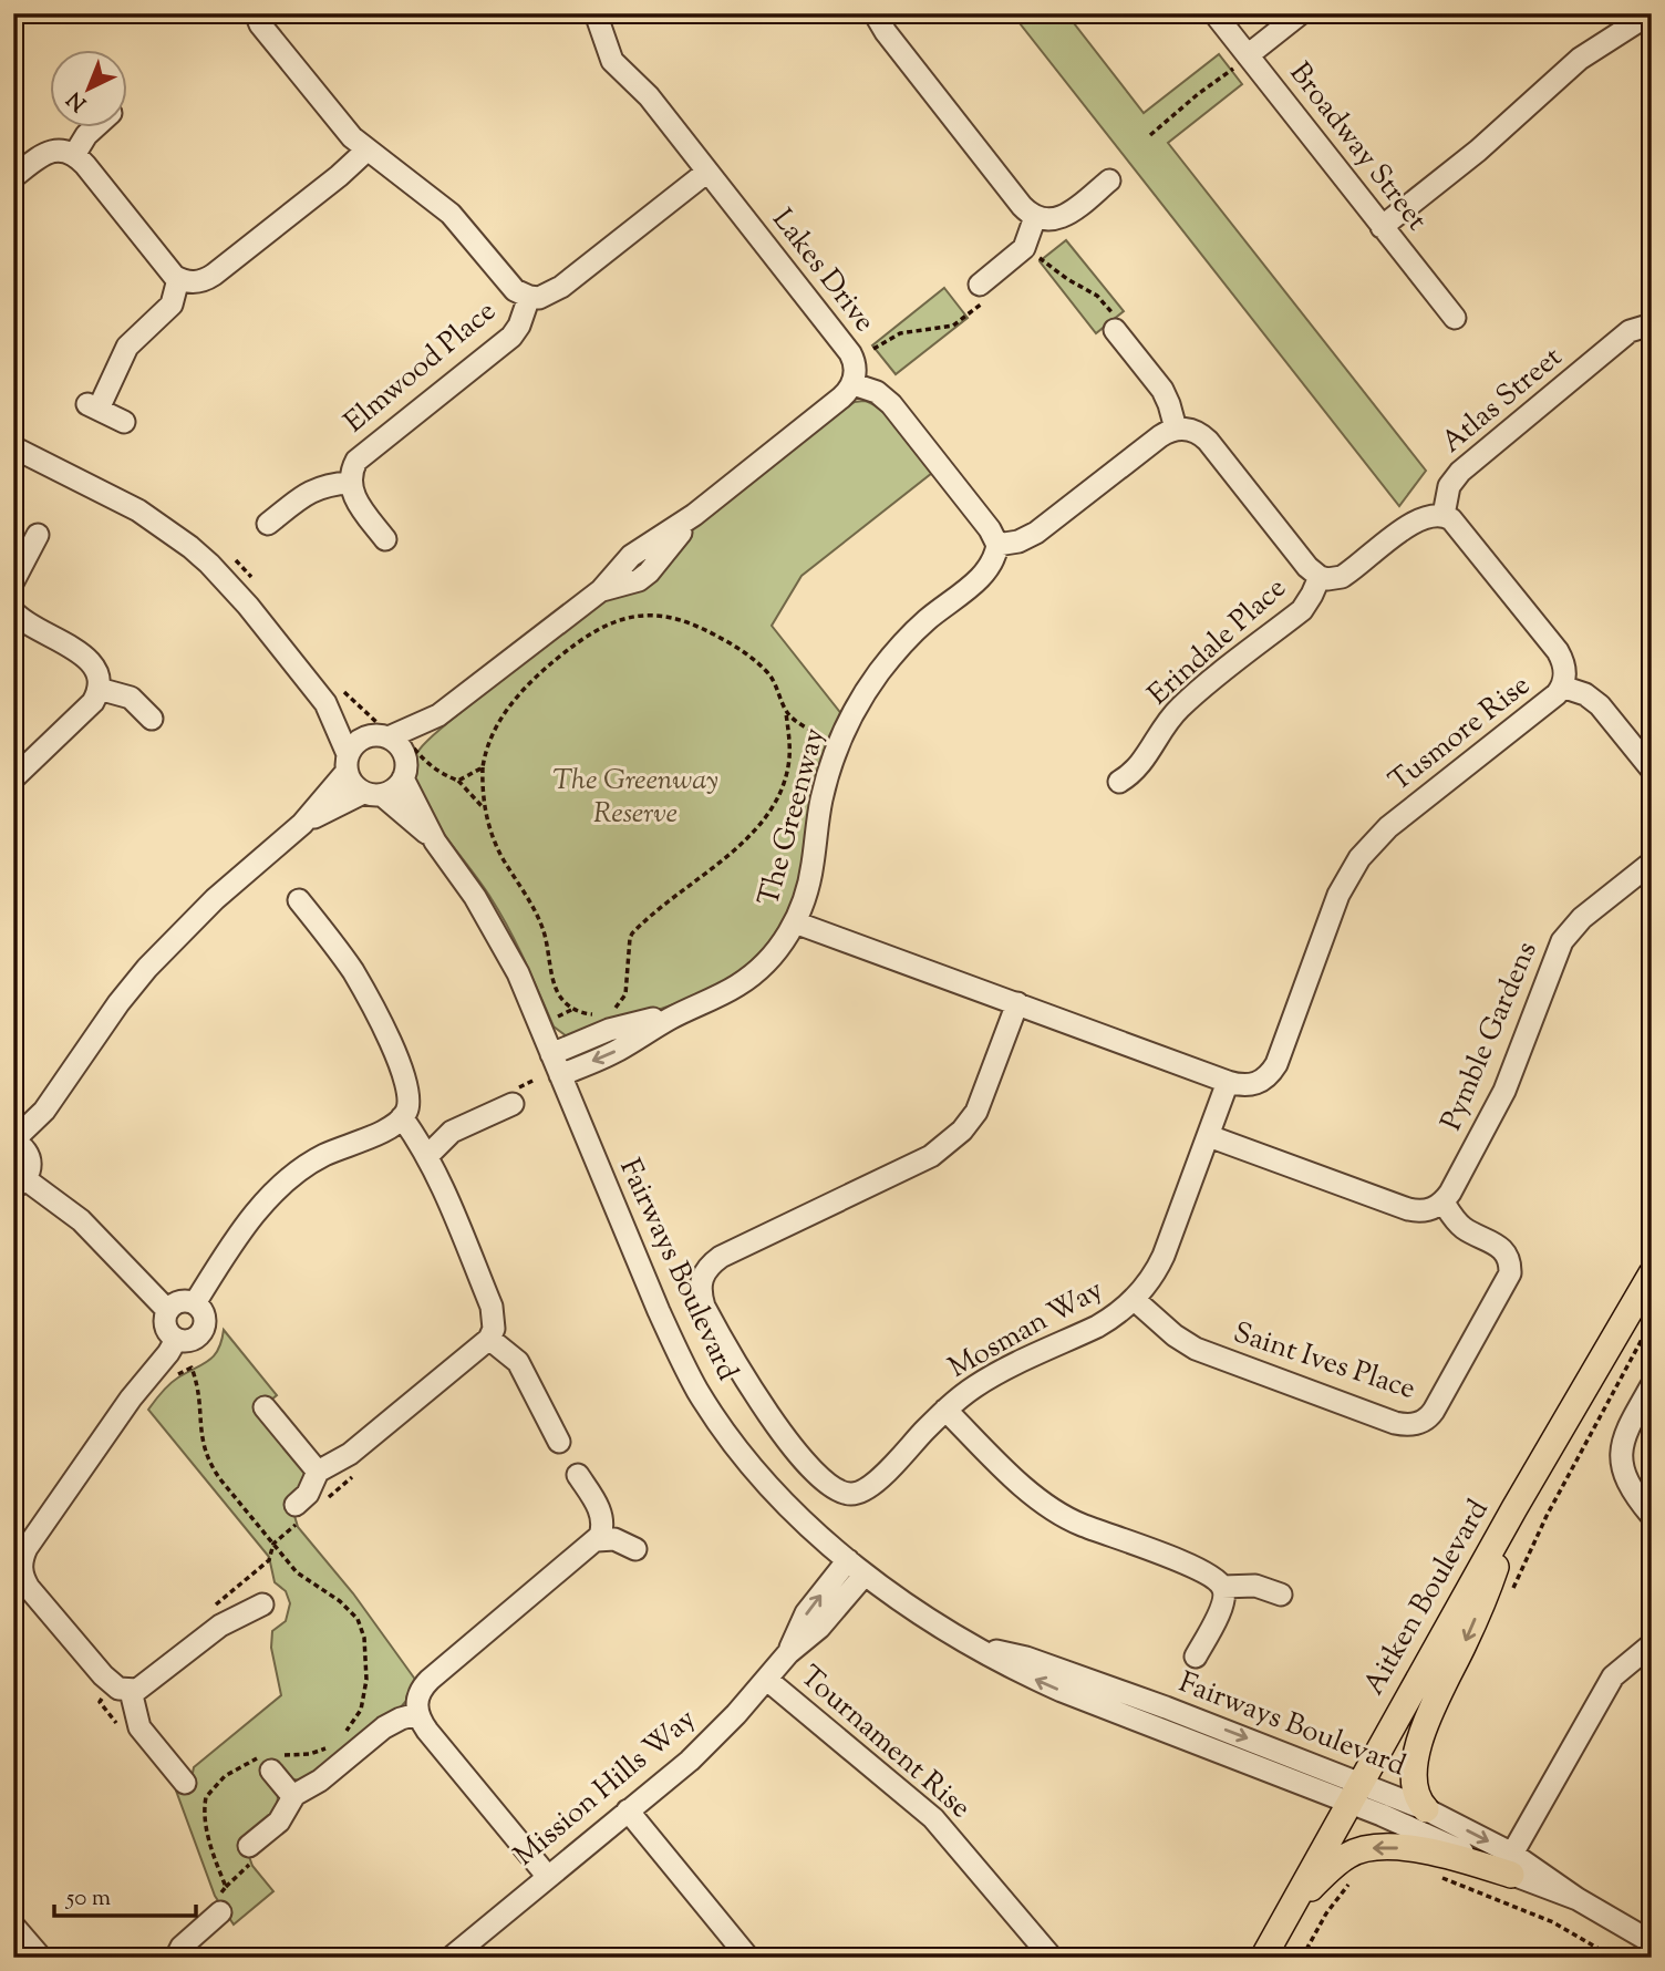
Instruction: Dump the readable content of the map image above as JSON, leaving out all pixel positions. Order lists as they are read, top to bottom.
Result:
{
  "streets": {
    "main road": ["Aitken Boulevard"],
    "street": [
      "Broadway Street",
      "Lakes Drive",
      "Elmwood Place",
      "Atlas Street",
      "Erindale Place",
      "Tusmore Rise",
      "The Greenway",
      "Pymble Gardens",
      "Fairways Boulevard",
      "Mosman Way",
      "Saint Ives Place",
      "Tournament Rise",
      "Mission Hills Way"
    ]
  },
  "crossings": [
    ["Atlas Street", "Tusmore Rise"],
    ["Tusmore Rise", "The Greenway"],
    ["Tusmore Rise", "Mosman Way"],
    ["The Greenway", "Fairways Boulevard"],
    ["Pymble Gardens", "Saint Ives Place"],
    ["Fairways Boulevard", "Aitken Boulevard"],
    ["Fairways Boulevard", "Mission Hills Way"],
    ["Mosman Way", "Saint Ives Place"],
    ["Tournament Rise", "Mission Hills Way"]
  ],
  "parks": ["The Greenway Reserve"],
  "scale_bar": "50 m",
  "north": "bottom left"
}
